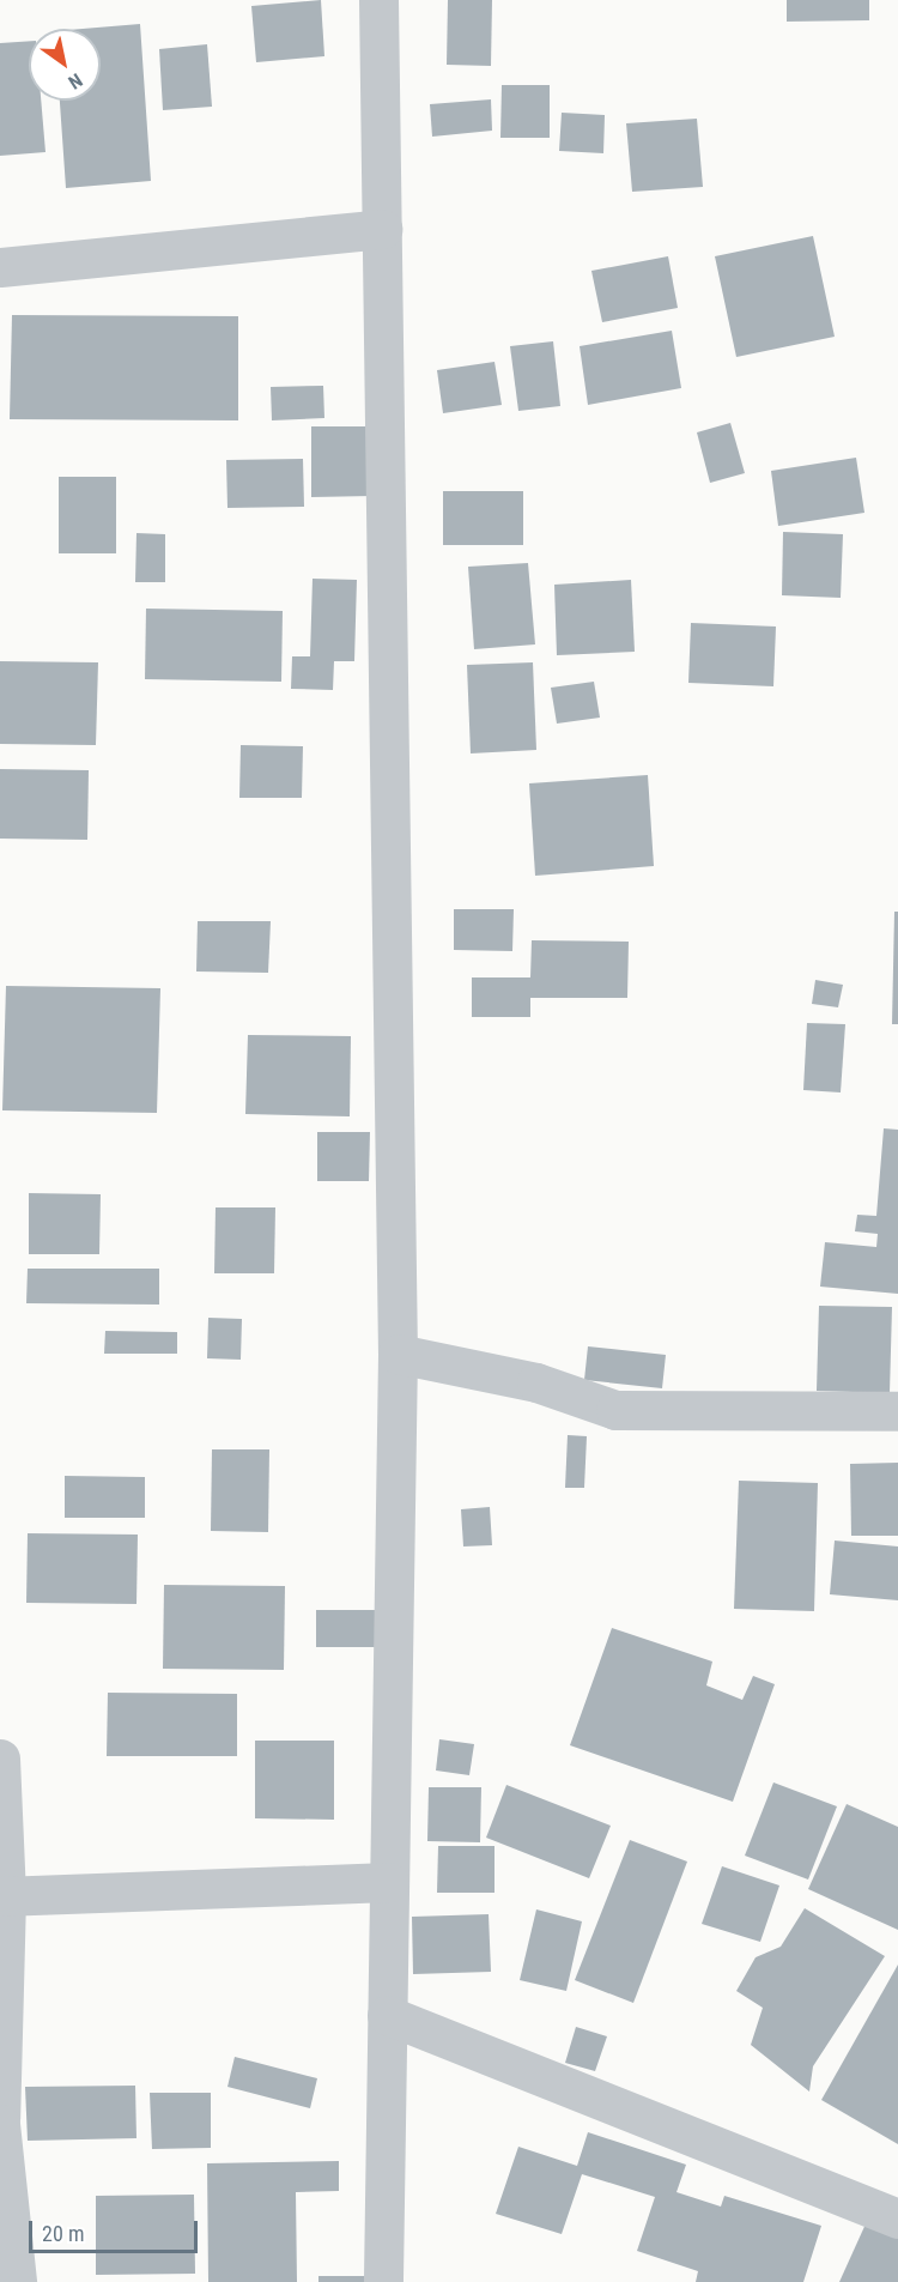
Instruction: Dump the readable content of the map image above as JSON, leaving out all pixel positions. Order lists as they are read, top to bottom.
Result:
{
  "scale_bar": "20 m",
  "north": "bottom right"
}
